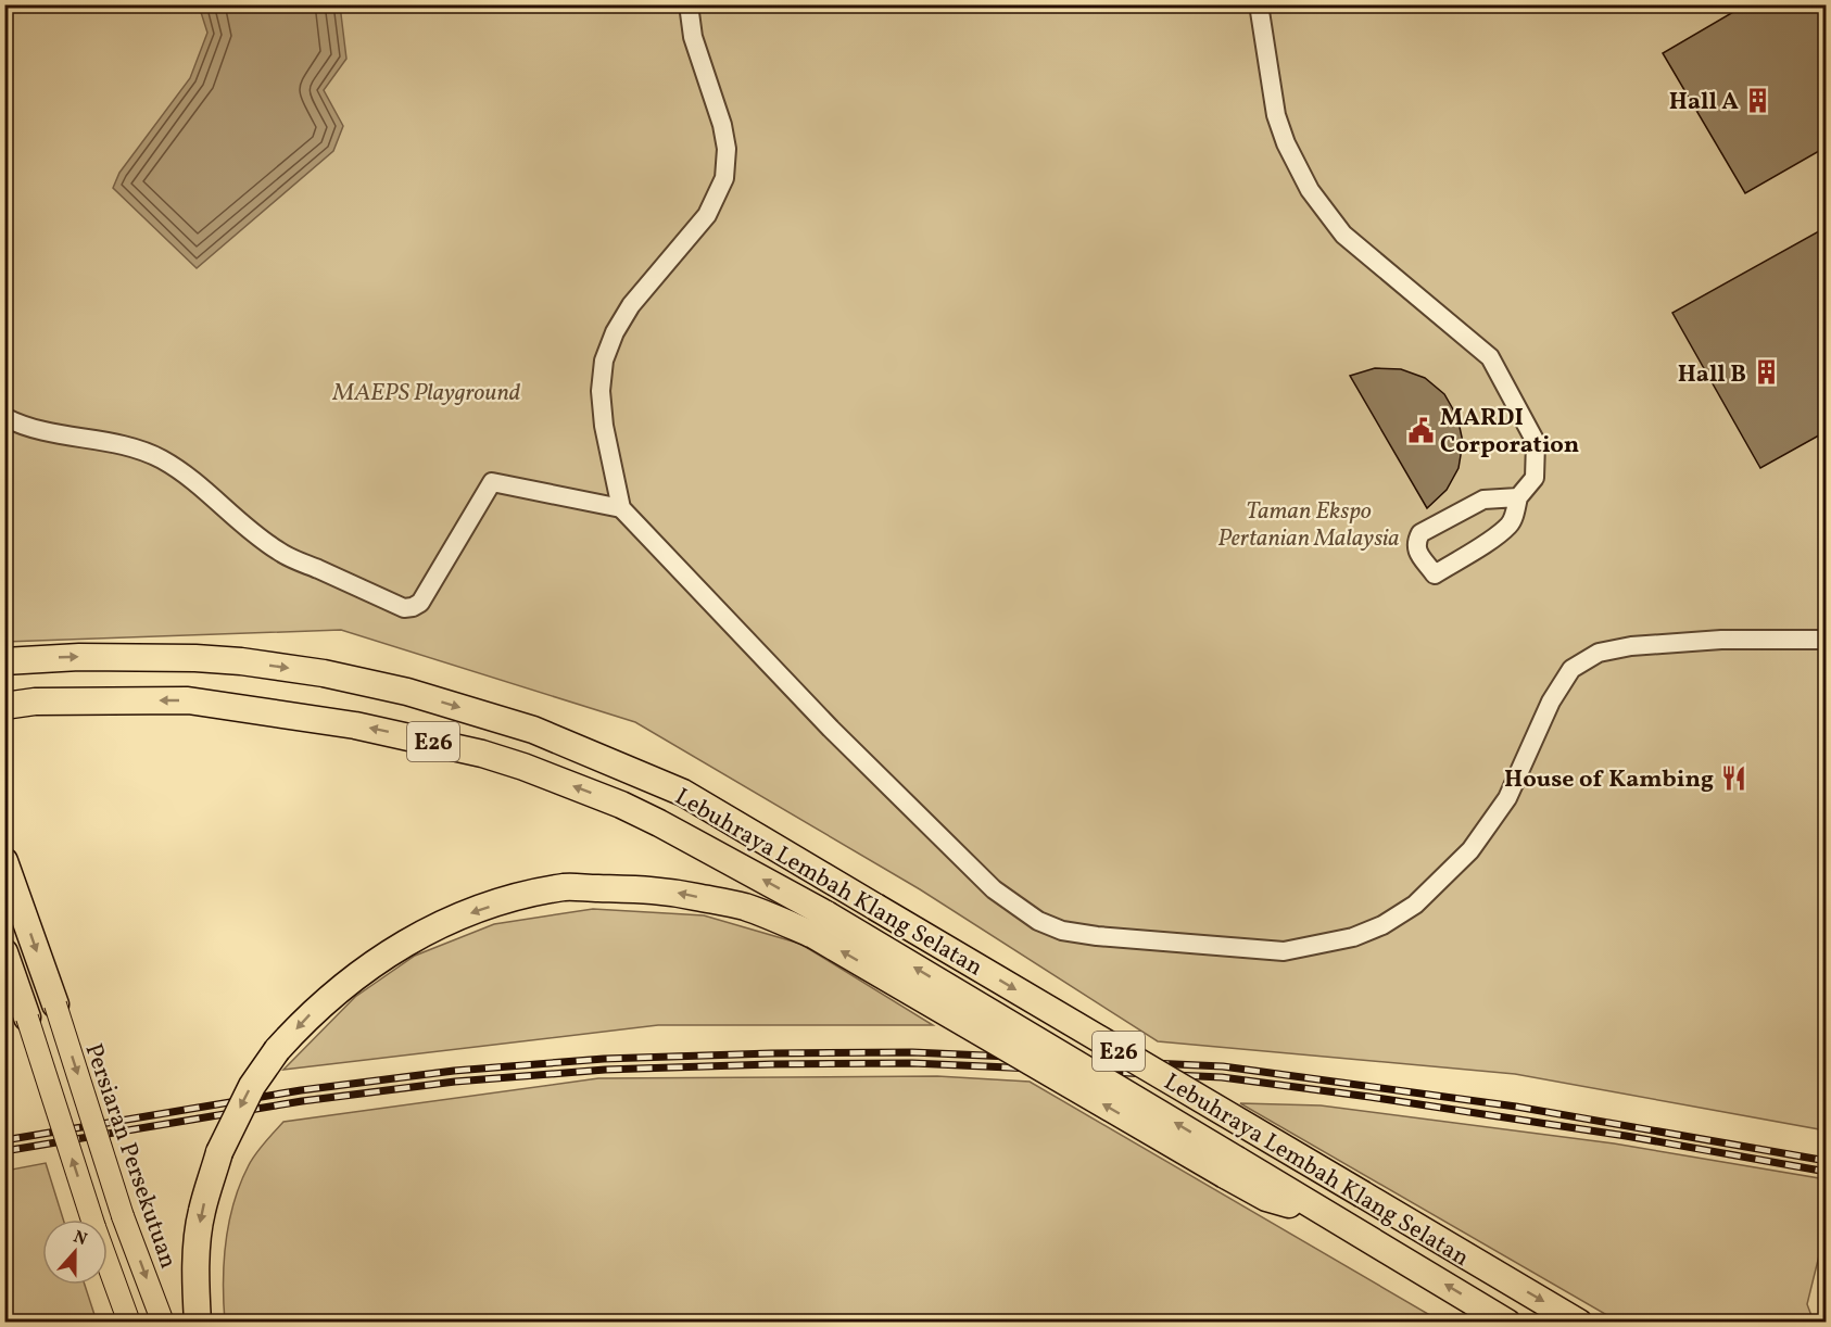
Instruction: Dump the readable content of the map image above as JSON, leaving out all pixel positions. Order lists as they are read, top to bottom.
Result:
{
  "streets": {
    "highway": ["E26", "Lebuhraya Lembah Klang Selatan"],
    "main road": ["Persiaran Persekutuan"]
  },
  "parks": ["MAEPS Playground", "Taman Ekspo Pertanian Malaysia"],
  "places": {
    "building": ["Hall A", "Hall B"],
    "public building": ["MARDI Corporation"],
    "restaurant": ["House of Kambing"]
  },
  "north": "top"
}
